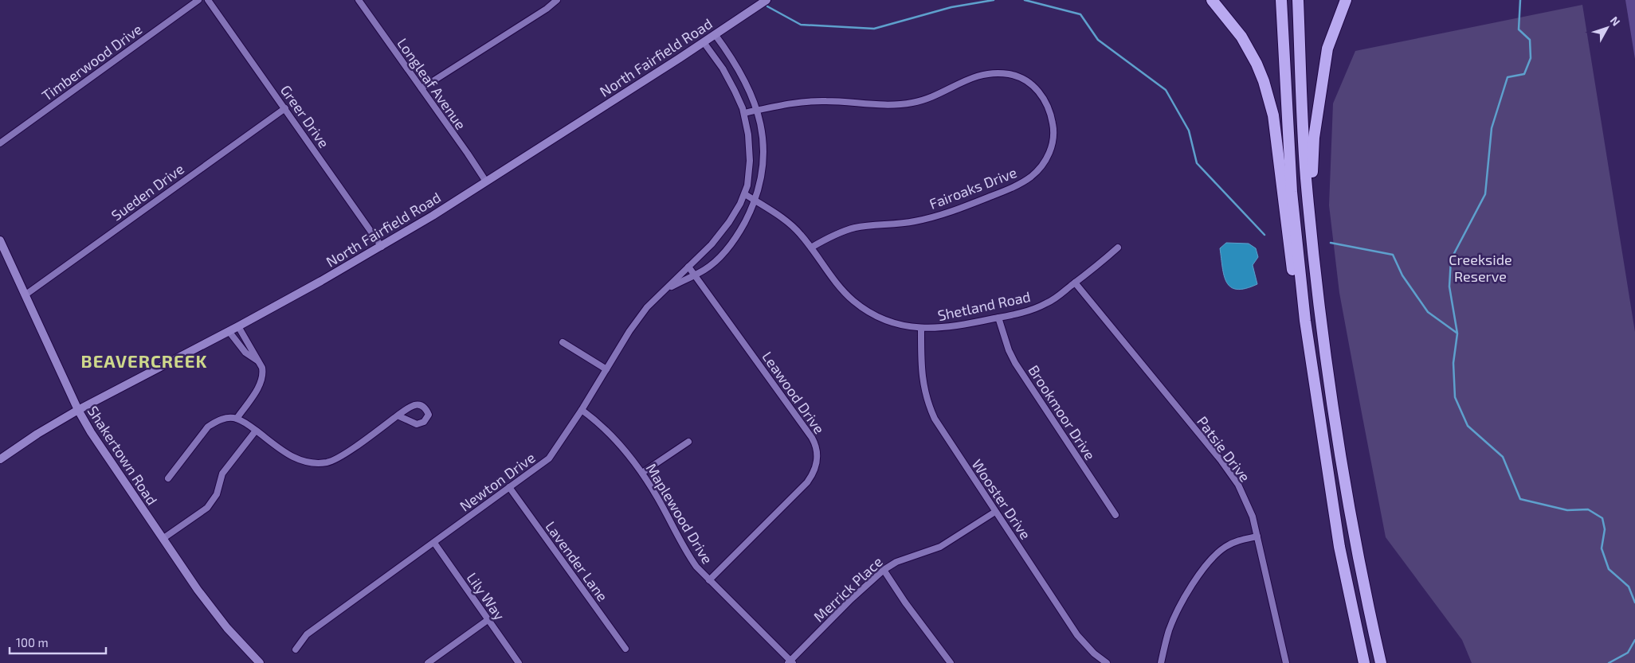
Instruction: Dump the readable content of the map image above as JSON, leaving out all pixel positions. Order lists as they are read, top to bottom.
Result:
{
  "streets": {
    "main road": ["North Fairfield Road", "Shakertown Road"],
    "street": [
      "Timberwood Drive",
      "Longleaf Avenue",
      "Greer Drive",
      "Fairoaks Drive",
      "Sueden Drive",
      "Shetland Road",
      "Leawood Drive",
      "Brookmoor Drive",
      "Patsie Drive",
      "Newton Drive",
      "Wooster Drive",
      "Maplewood Drive",
      "Lavender Lane",
      "Merrick Place",
      "Lily Way"
    ]
  },
  "crossings": [
    ["North Fairfield Road", "Longleaf Avenue"],
    ["North Fairfield Road", "Greer Drive"],
    ["North Fairfield Road", "Shakertown Road"],
    ["North Fairfield Road", "Newton Drive"],
    ["Greer Drive", "Sueden Drive"],
    ["Fairoaks Drive", "Shetland Road"],
    ["Fairoaks Drive", "Newton Drive"],
    ["Sueden Drive", "Shakertown Road"],
    ["Shetland Road", "Brookmoor Drive"],
    ["Shetland Road", "Patsie Drive"],
    ["Shetland Road", "Newton Drive"],
    ["Shetland Road", "Wooster Drive"],
    ["Leawood Drive", "Newton Drive"],
    ["Leawood Drive", "Maplewood Drive"],
    ["Newton Drive", "Maplewood Drive"],
    ["Newton Drive", "Lavender Lane"],
    ["Newton Drive", "Lily Way"],
    ["Wooster Drive", "Merrick Place"],
    ["Maplewood Drive", "Merrick Place"]
  ],
  "districts": ["BEAVERCREEK"],
  "parks": ["Creekside Reserve"],
  "scale_bar": "100 m",
  "north": "top right"
}
